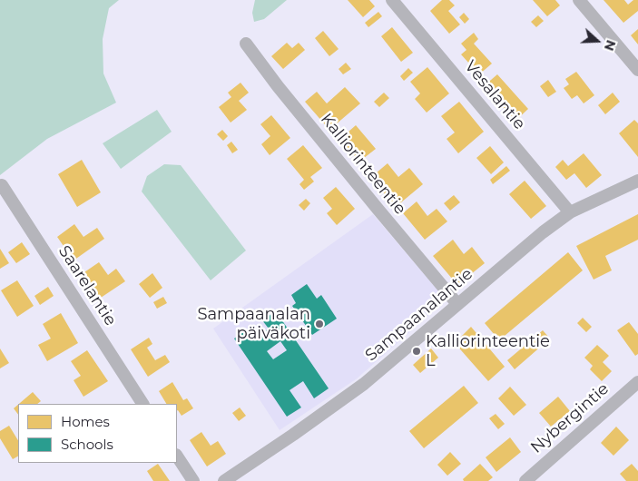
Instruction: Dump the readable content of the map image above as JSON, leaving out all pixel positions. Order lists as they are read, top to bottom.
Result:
{
  "streets": {
    "street": [
      "Vesalantie",
      "Kalliorinteentie",
      "Saarelantie",
      "Sampaanalantie",
      "Nybergintie"
    ]
  },
  "crossings": [
    ["Vesalantie", "Sampaanalantie"],
    ["Kalliorinteentie", "Sampaanalantie"]
  ],
  "places": ["Sampaanalan päiväkoti", "Kalliorinteentie L"],
  "legend": ["Homes", "Schools"],
  "north": "right"
}
